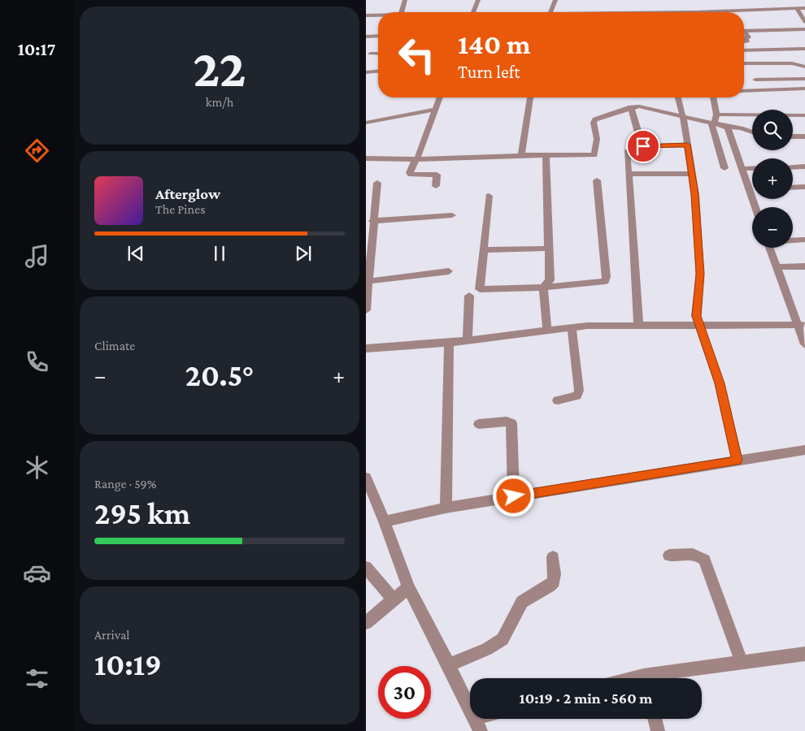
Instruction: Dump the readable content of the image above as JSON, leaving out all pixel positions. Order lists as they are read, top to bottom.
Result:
{
  "page": {
    "tabs": "10:17",
    "tile": [
      ["22", "km/h"],
      "Climate",
      ["Range · 59%", "295 km"],
      ["Arrival", "10:19"]
    ],
    "turn": ["140 m", "Turn left"],
    "map_buttons": ["+", "−"],
    "song": ["Afterglow", "The Pines"],
    "heat": ["−", "20.5°", "+"],
    "limit": "30",
    "trip": "10:19 · 2 min · 560 m"
  }
}
